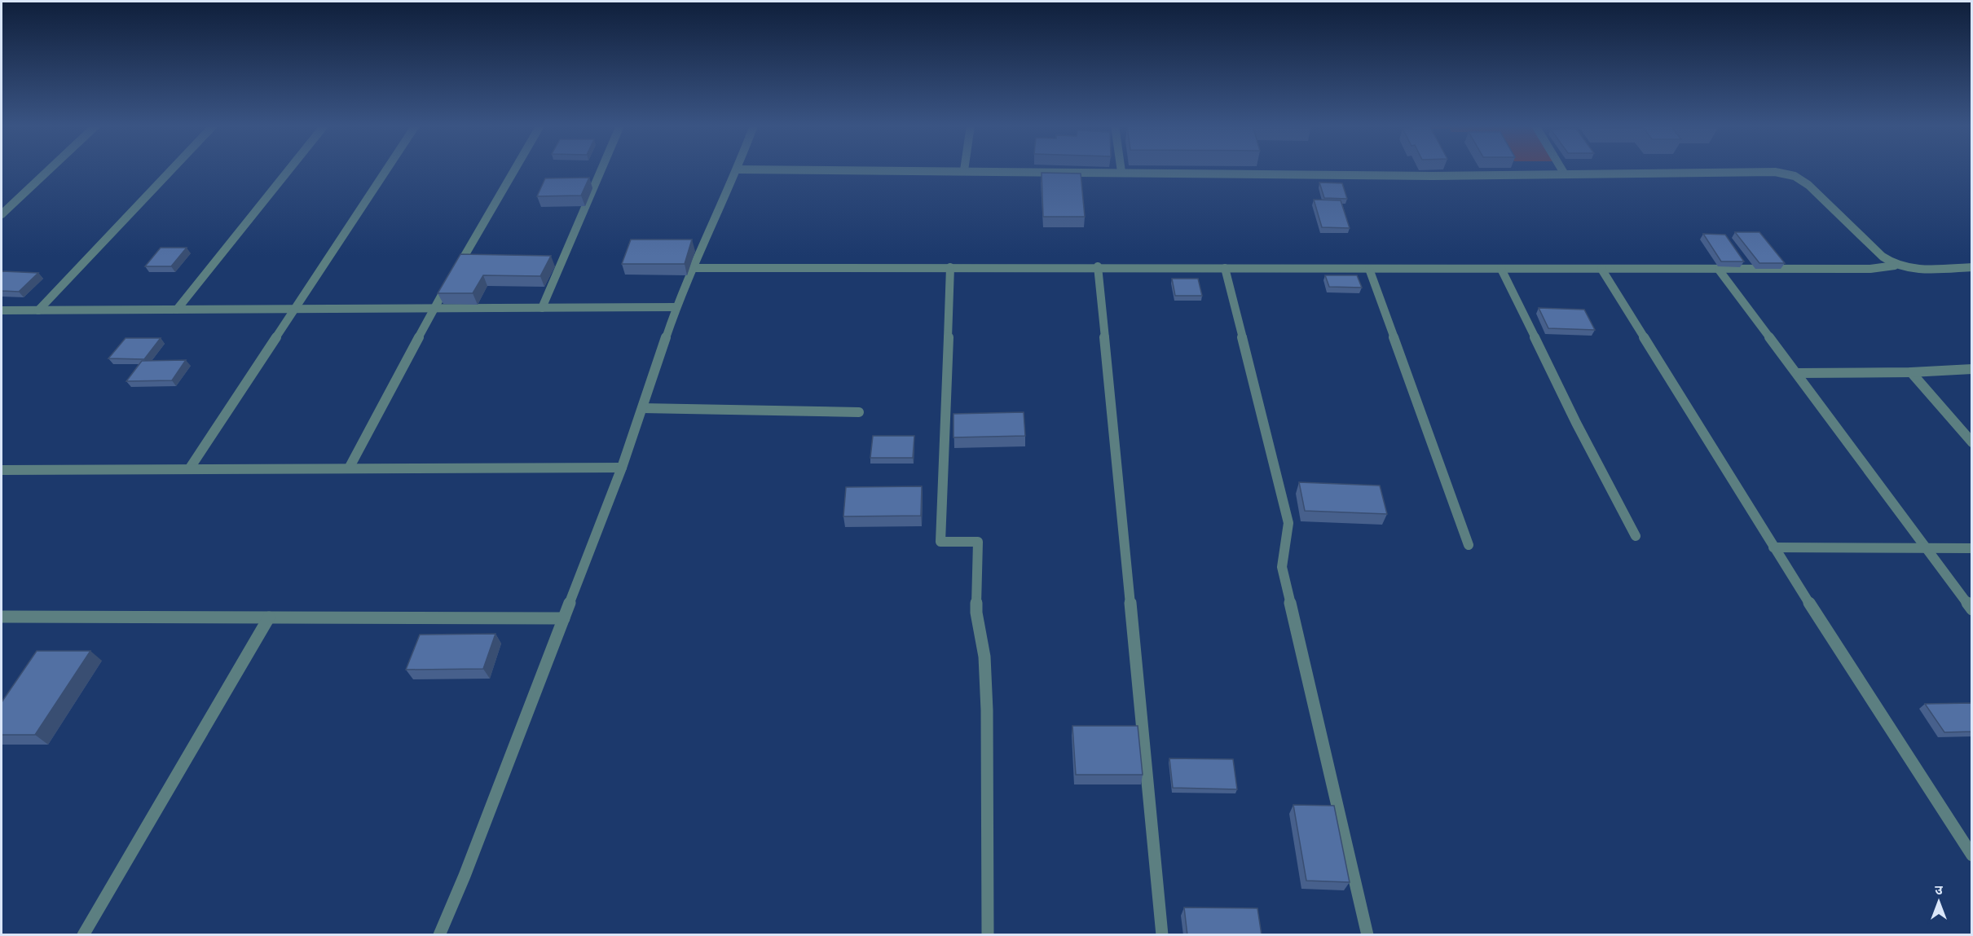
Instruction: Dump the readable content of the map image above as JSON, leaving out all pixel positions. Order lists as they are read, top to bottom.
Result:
{
  "north": "top"
}
